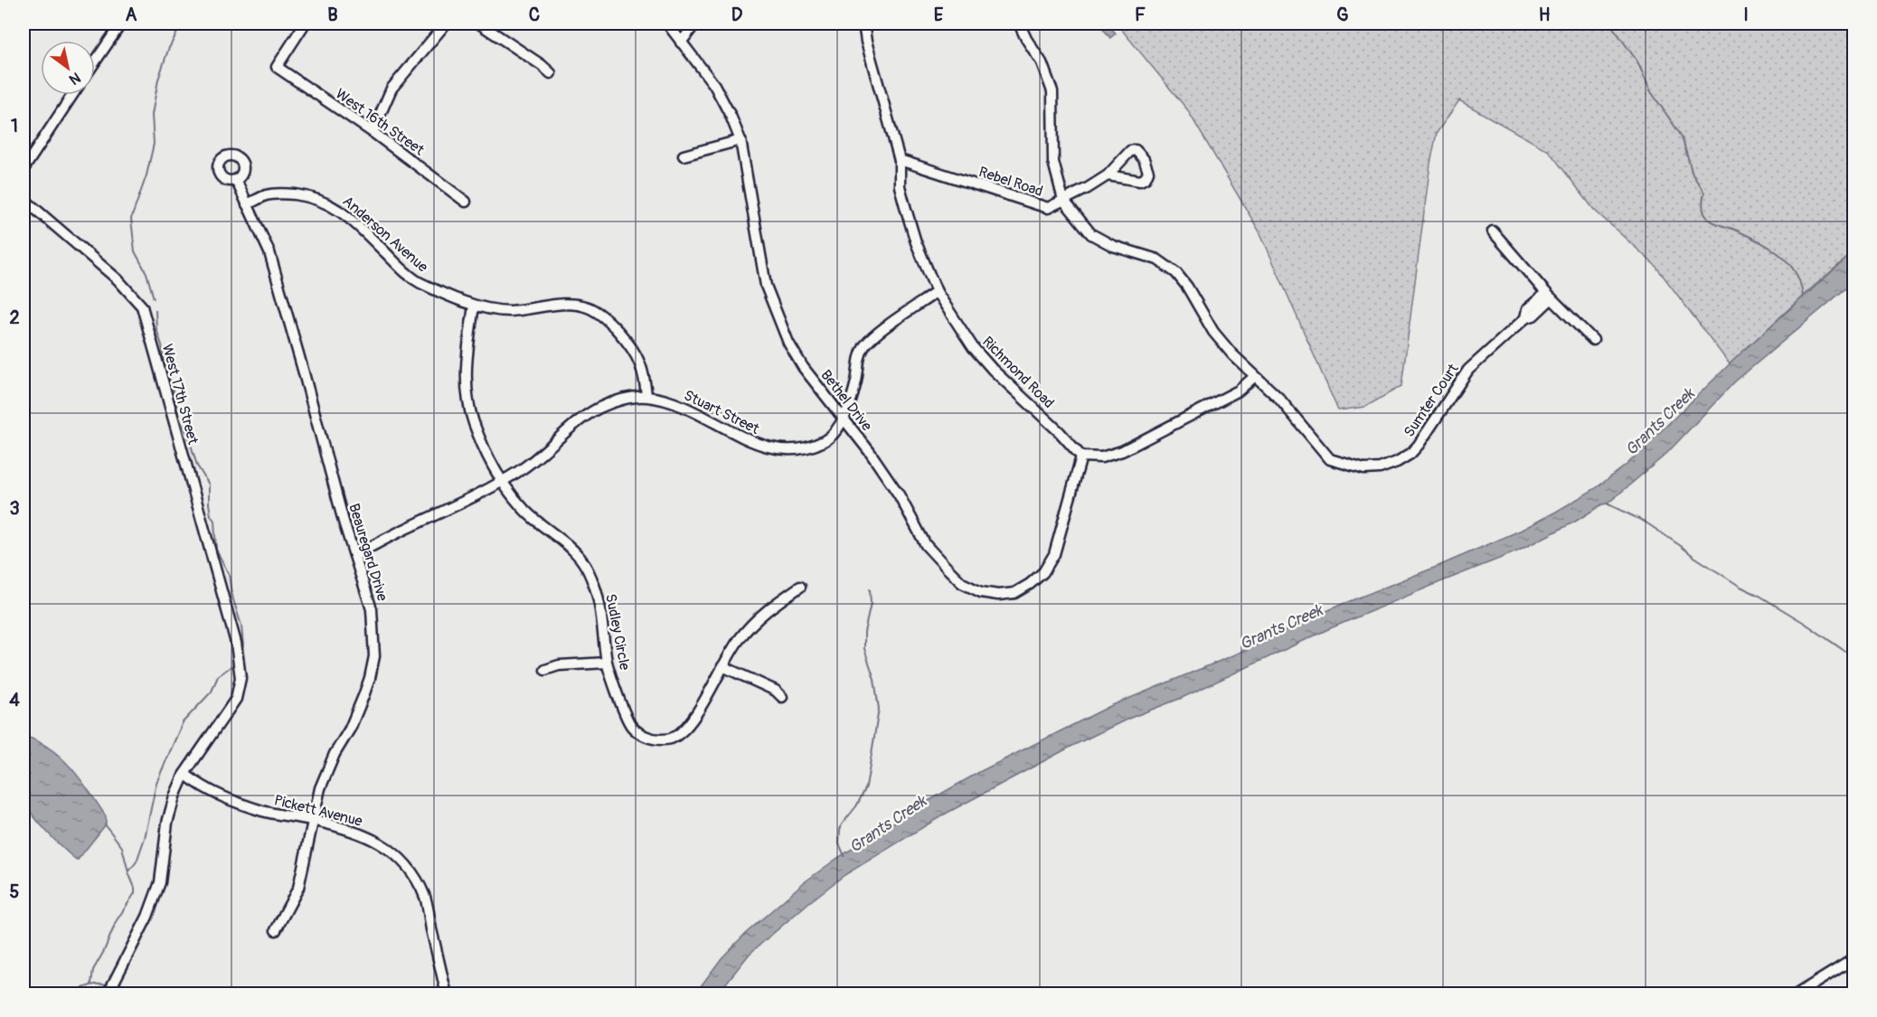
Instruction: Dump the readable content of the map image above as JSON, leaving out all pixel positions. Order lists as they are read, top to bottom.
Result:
{
  "streets": {
    "street": [
      "West 16th Street",
      "Rebel Road",
      "Anderson Avenue",
      "Richmond Road",
      "West 17th Street",
      "Bethel Drive",
      "Sumter Court",
      "Stuart Street",
      "Beauregard Drive",
      "Sudley Circle",
      "Pickett Avenue"
    ]
  },
  "crossings": [
    ["Rebel Road", "Richmond Road"],
    ["Rebel Road", "Sumter Court"],
    ["Anderson Avenue", "Stuart Street"],
    ["Anderson Avenue", "Beauregard Drive"],
    ["Anderson Avenue", "Sudley Circle"],
    ["Richmond Road", "Bethel Drive"],
    ["Richmond Road", "Stuart Street"],
    ["West 17th Street", "Pickett Avenue"],
    ["Bethel Drive", "Stuart Street"],
    ["Stuart Street", "Beauregard Drive"],
    ["Stuart Street", "Sudley Circle"],
    ["Beauregard Drive", "Pickett Avenue"]
  ],
  "water": ["Grants Creek"],
  "north": "bottom right",
  "grid": {
    "columns": [
      "A",
      "B",
      "C",
      "D",
      "E",
      "F",
      "G",
      "H",
      "I"
    ],
    "rows": [
      "1",
      "2",
      "3",
      "4",
      "5"
    ]
  }
}
